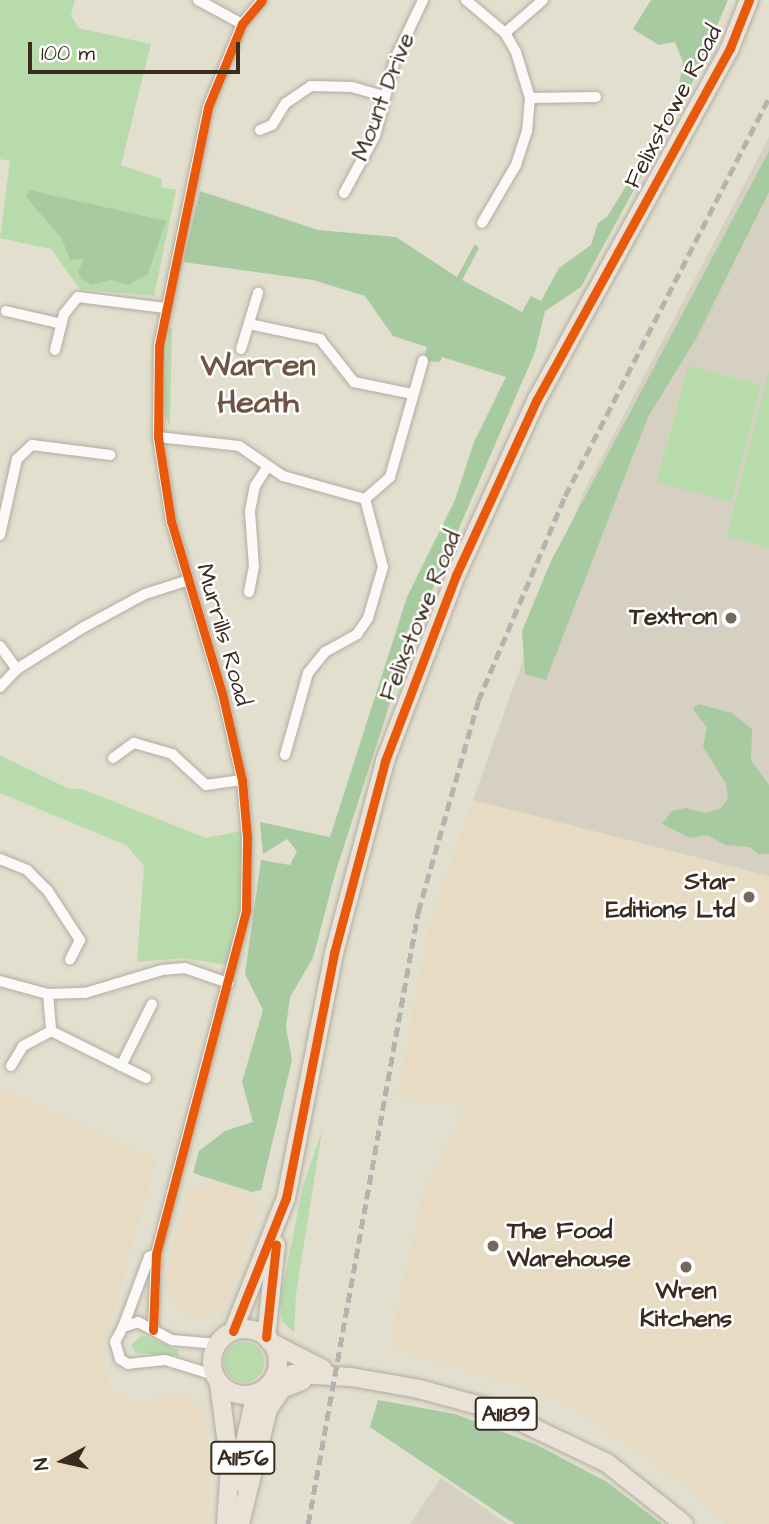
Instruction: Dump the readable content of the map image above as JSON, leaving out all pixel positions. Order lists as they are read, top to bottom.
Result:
{
  "streets": {
    "main road": ["Felixstowe Road", "A1189", "A1156"],
    "street": ["Mount Drive", "Murrills Road"]
  },
  "crossings": [
    ["Felixstowe Road", "A1189"],
    ["Felixstowe Road", "A1156"],
    ["A1189", "A1156"]
  ],
  "districts": ["Warren Heath"],
  "places": [
    "Textron",
    "Star Editions Ltd",
    "The Food Warehouse",
    "Wren Kitchens"
  ],
  "scale_bar": "100 m",
  "north": "left"
}
